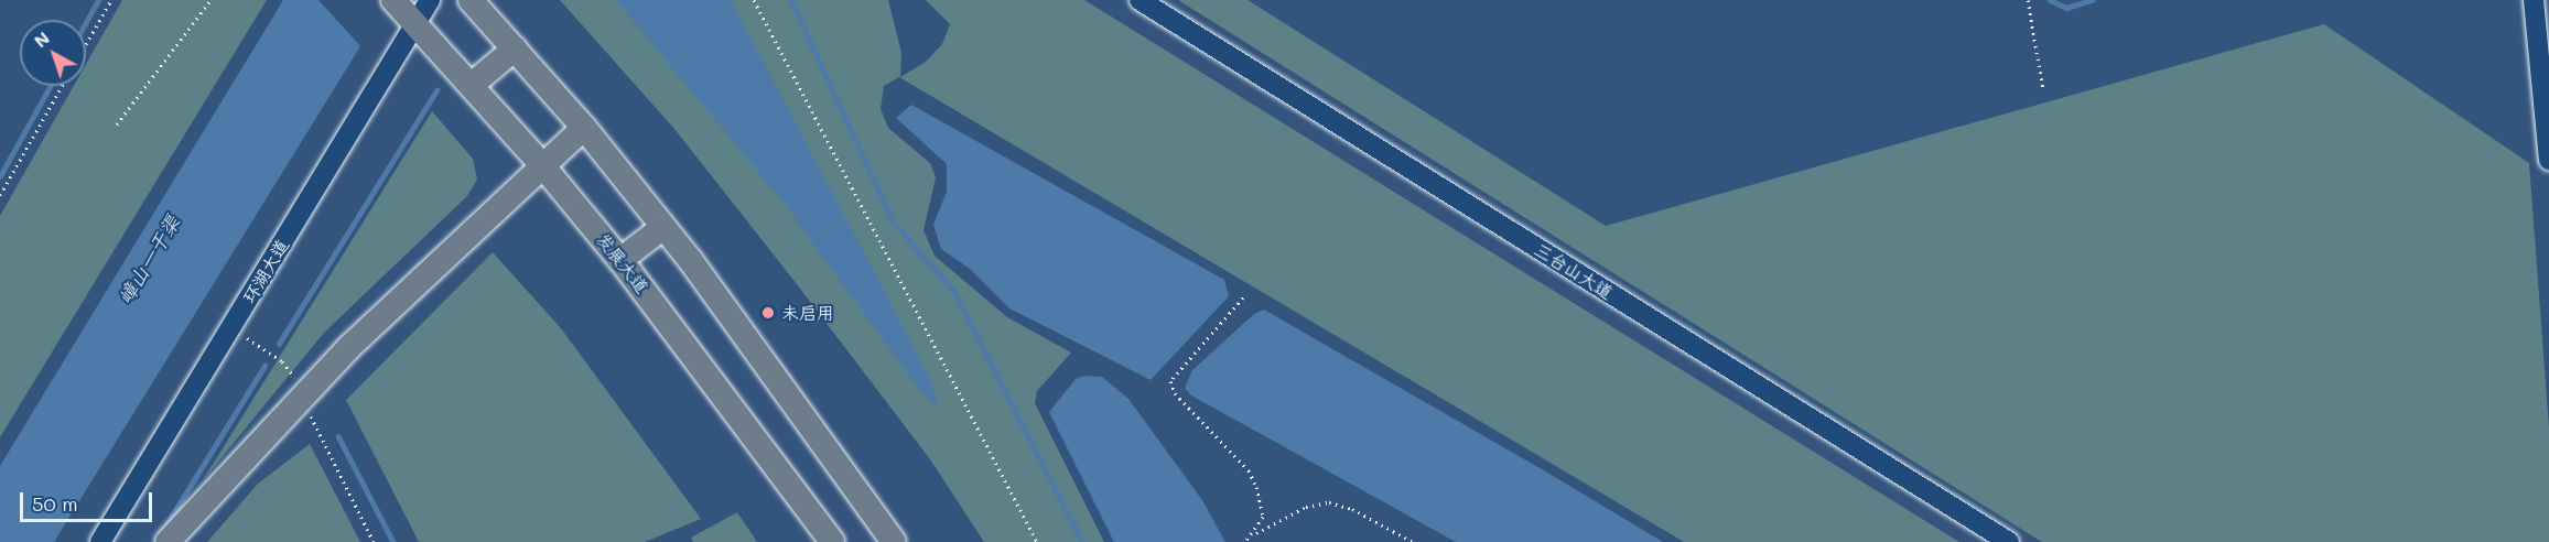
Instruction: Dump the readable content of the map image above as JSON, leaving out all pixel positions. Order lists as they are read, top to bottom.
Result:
{
  "streets": {
    "main road": ["发展大道"],
    "street": ["环湖大道", "三台山大道"]
  },
  "crossings": [
    ["发展大道", "环湖大道"]
  ],
  "water": ["嶂山一干渠"],
  "places": ["未启用"],
  "scale_bar": "50 m",
  "north": "top left"
}
